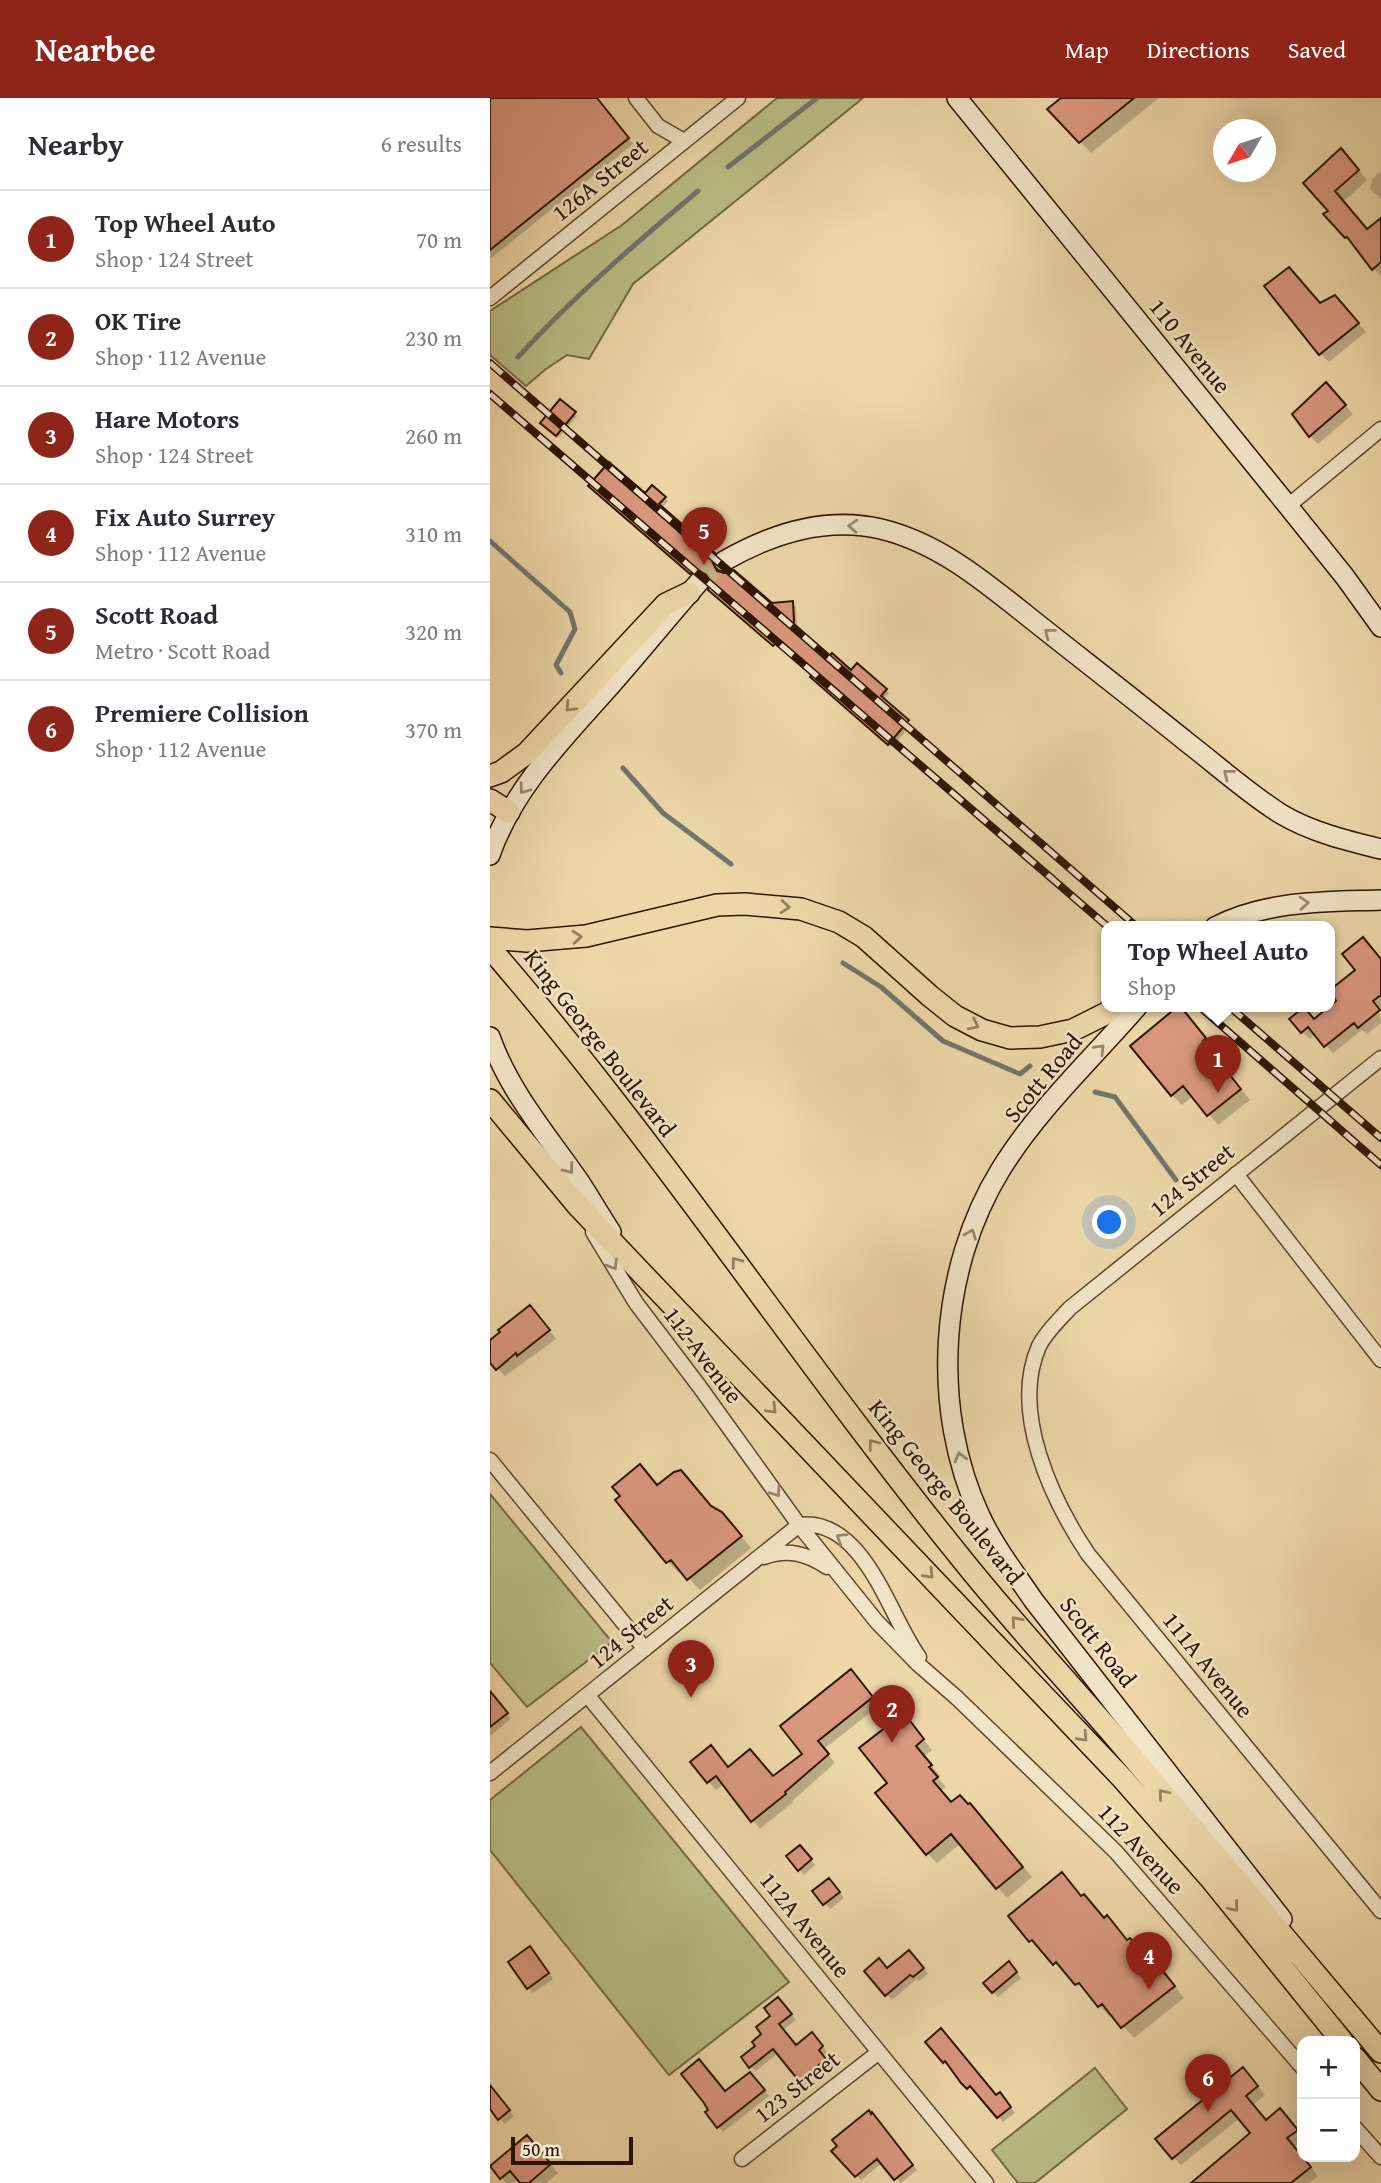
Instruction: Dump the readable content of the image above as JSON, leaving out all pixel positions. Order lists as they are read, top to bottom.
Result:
{
  "streets": {
    "main road": ["110 Avenue", "King George Boulevard", "Scott Road"],
    "street": [
      "126A Street",
      "124 Street",
      "112 Avenue",
      "111A Avenue",
      "112A Avenue",
      "123 Street"
    ]
  },
  "crossings": [
    ["King George Boulevard", "Scott Road"],
    ["124 Street", "112 Avenue"],
    ["124 Street", "111A Avenue"],
    ["124 Street", "112A Avenue"],
    ["112A Avenue", "123 Street"]
  ],
  "one_way": ["Scott Road"],
  "scale_bar": "50 m",
  "north": "bottom left",
  "page": {
    "header": "Nearbee",
    "nav": ["Map", "Directions", "Saved"],
    "heading": ["Nearby", "6 results"],
    "list": [
      {
        "mark": "1",
        "name": "Top Wheel Auto",
        "note": "Shop · 124 Street",
        "value": "70 m"
      },
      {
        "mark": "2",
        "name": "OK Tire",
        "note": "Shop · 112 Avenue",
        "value": "230 m"
      },
      {
        "mark": "3",
        "name": "Hare Motors",
        "note": "Shop · 124 Street",
        "value": "260 m"
      },
      {
        "mark": "4",
        "name": "Fix Auto Surrey",
        "note": "Shop · 112 Avenue",
        "value": "310 m"
      },
      {
        "mark": "5",
        "name": "Scott Road",
        "note": "Metro · Scott Road",
        "value": "320 m"
      },
      {
        "mark": "6",
        "name": "Premiere Collision",
        "note": "Shop · 112 Avenue",
        "value": "370 m"
      }
    ],
    "pins": [
      "5",
      "1",
      "3",
      "2",
      "4",
      "6"
    ],
    "popup": ["Top Wheel Auto", "Shop"],
    "map_buttons": ["+", "−"],
    "scale": "50 m"
  }
}
